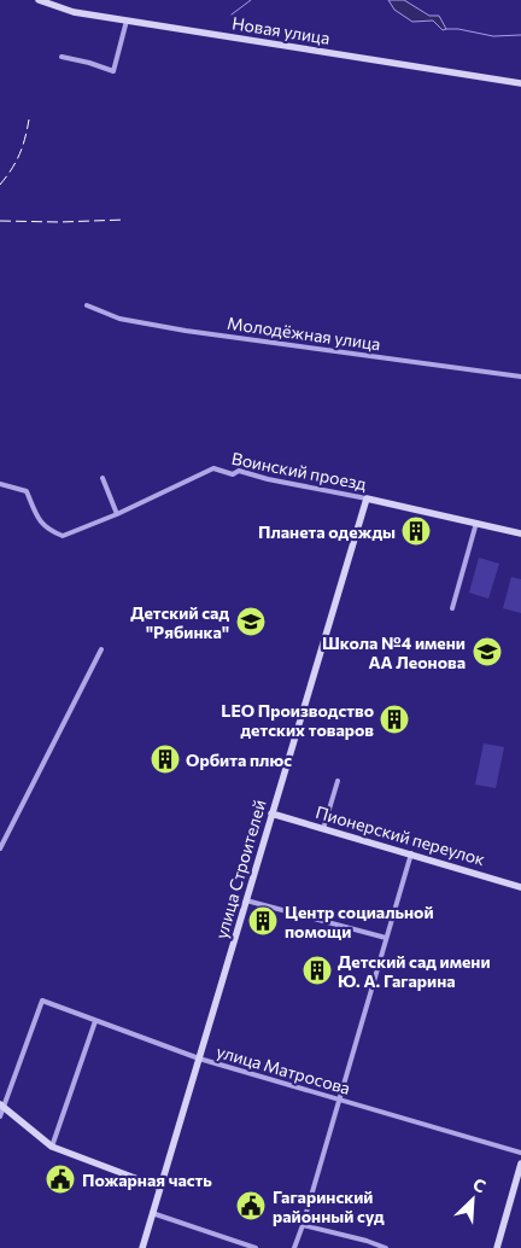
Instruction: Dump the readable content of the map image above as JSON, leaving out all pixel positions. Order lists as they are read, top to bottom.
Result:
{
  "streets": {
    "main road": [
      "Новая улица",
      "Воинский проезд",
      "Пионерский переулок",
      "улица Строителей"
    ],
    "street": ["Молодёжная улица", "улица Матросова"]
  },
  "crossings": [
    ["Воинский проезд", "улица Строителей"],
    ["Пионерский переулок", "улица Строителей"],
    ["улица Строителей", "улица Матросова"]
  ],
  "places": {
    "building": [
      "Планета одежды",
      "LEO Производство детских товаров",
      "Орбита плюс",
      "Центр социальной помощи",
      "Детский сад имени Ю. А. Гагарина"
    ],
    "school or university": ["Детский сад \"Рябинка\"", "Школа №4 имени АА Леонова"],
    "public building": ["Пожарная часть", "Гагаринский районный суд"]
  },
  "north": "top right"
}
